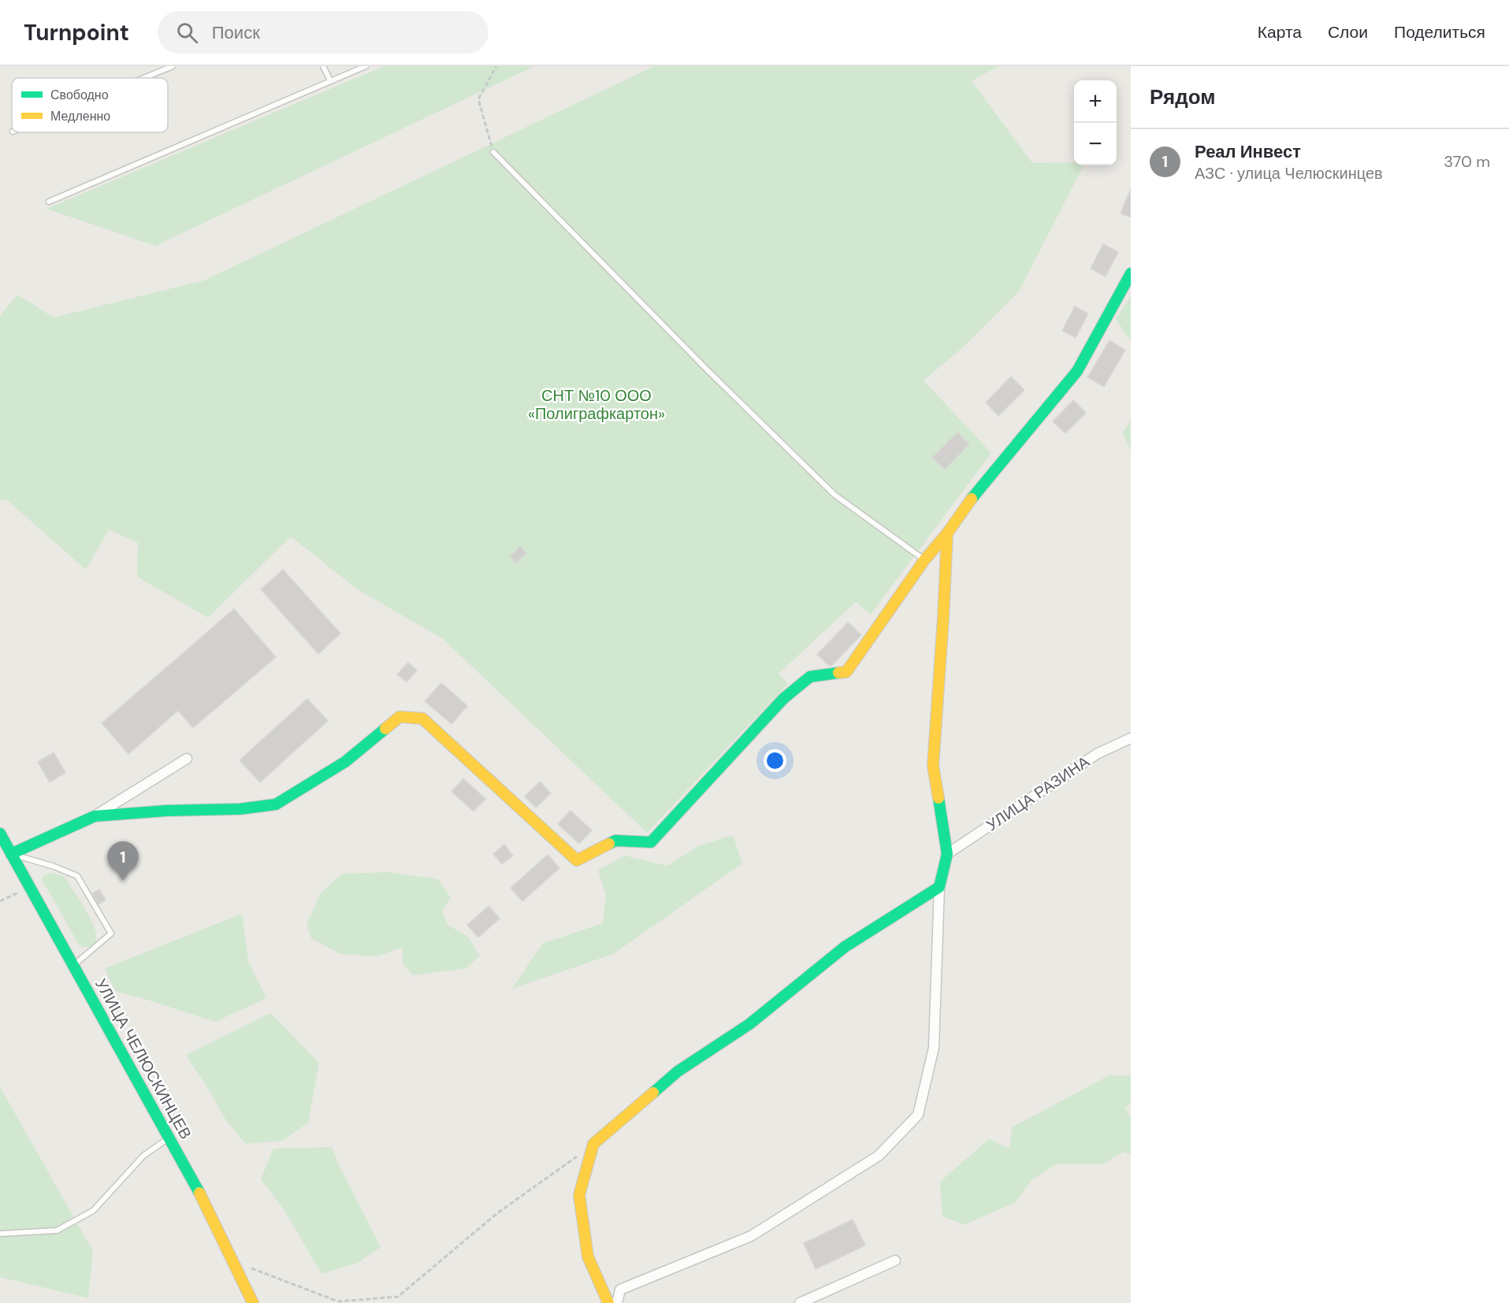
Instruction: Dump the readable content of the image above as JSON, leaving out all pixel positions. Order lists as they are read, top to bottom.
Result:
{
  "streets": {
    "street": ["УЛИЦА РАЗИНА", "УЛИЦА ЧЕЛЮСКИНЦЕВ"]
  },
  "parks": ["СНТ №10 ООО «Полиграфкартон»"],
  "legend": ["Свободно", "Медленно"],
  "page": {
    "header": "Turnpoint",
    "search": "Поиск",
    "nav": ["Карта", "Слои", "Поделиться"],
    "heading": "Рядом",
    "map_buttons": ["+", "−"],
    "list": [
      {
        "mark": "1",
        "name": "Реал Инвест",
        "note": "АЗС · улица Челюскинцев",
        "value": "370 m"
      }
    ],
    "pins": "1"
  }
}
